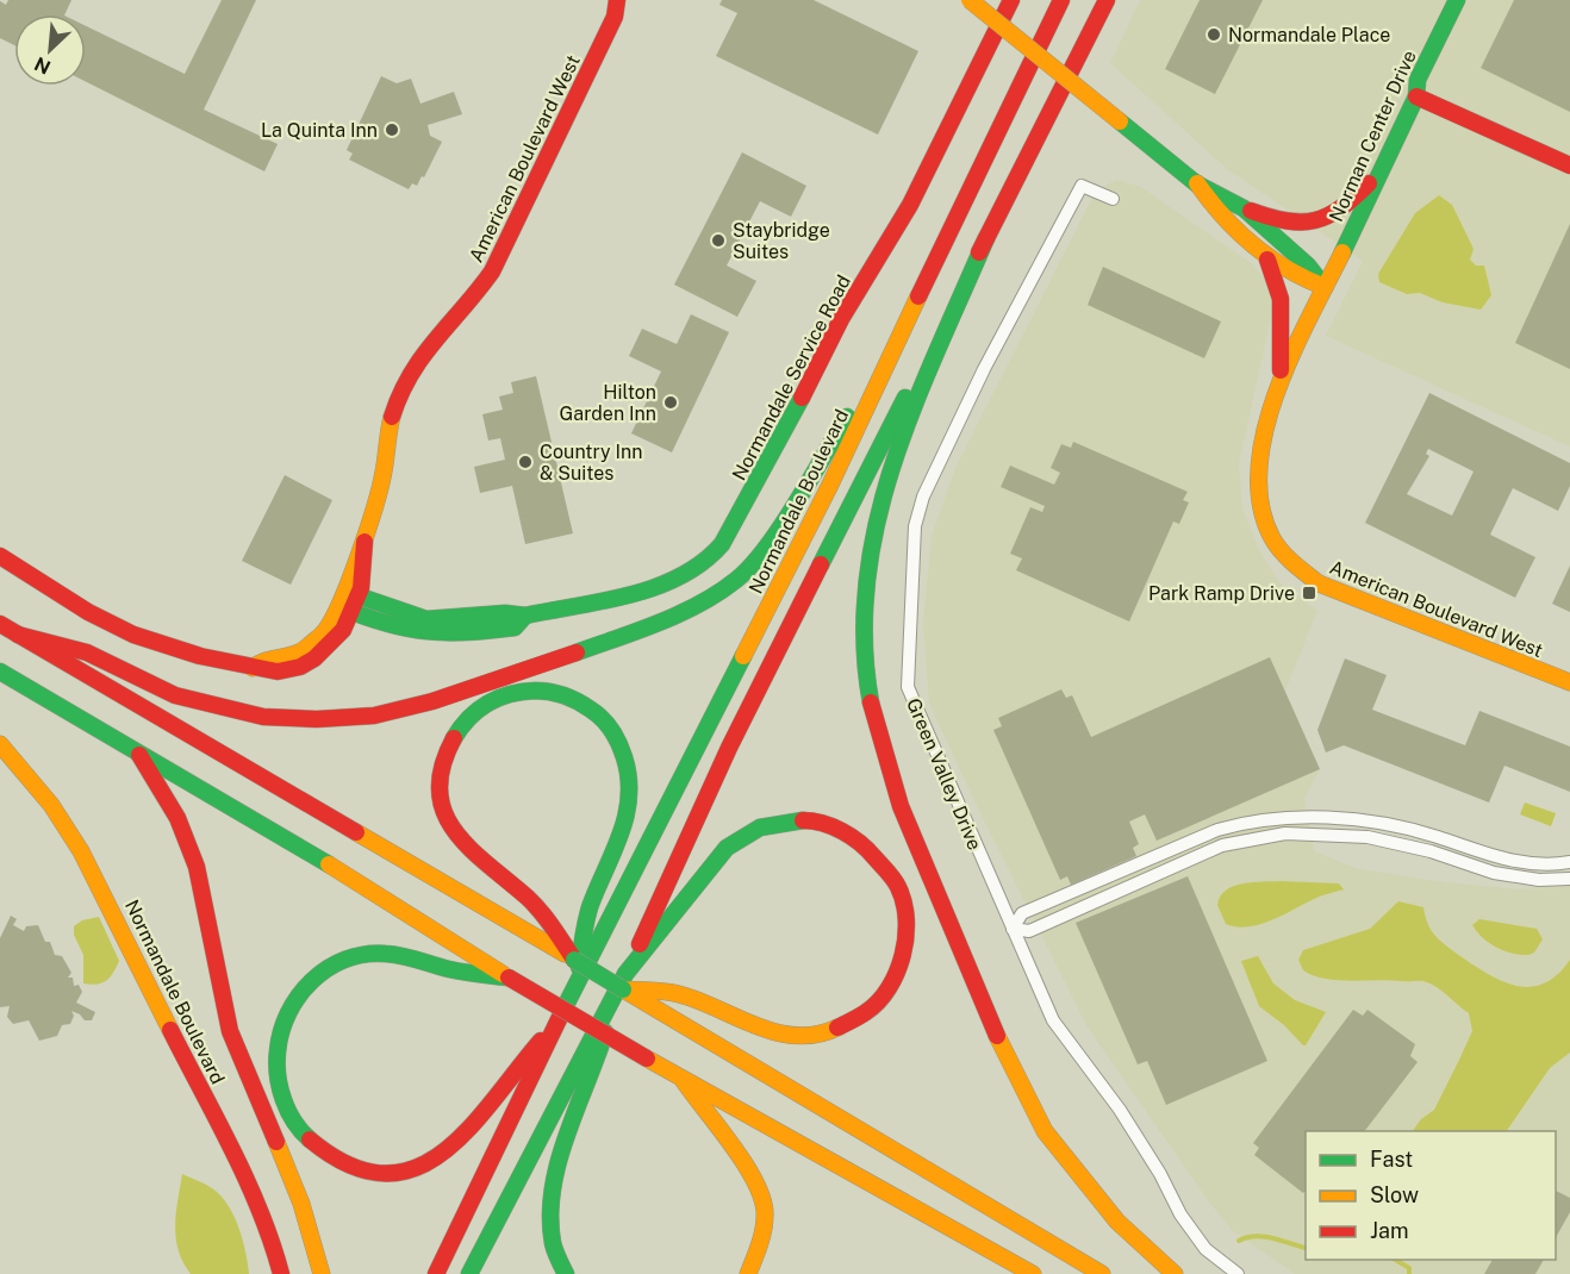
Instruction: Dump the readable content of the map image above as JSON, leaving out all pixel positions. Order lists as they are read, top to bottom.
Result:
{
  "streets": {
    "main road": [
      "Norman Center Drive",
      "American Boulevard West",
      "Normandale Service Road",
      "Normandale Boulevard"
    ],
    "street": ["Green Valley Drive"]
  },
  "crossings": [
    ["Norman Center Drive", "American Boulevard West"],
    ["American Boulevard West", "Normandale Service Road"]
  ],
  "places": {
    "other": [
      "Normandale Place",
      "La Quinta Inn",
      "Staybridge Suites",
      "Hilton Garden Inn",
      "Country Inn & Suites"
    ],
    "transit": ["Park Ramp Drive"]
  },
  "legend": ["Fast", "Slow", "Jam"],
  "north": "bottom left"
}
